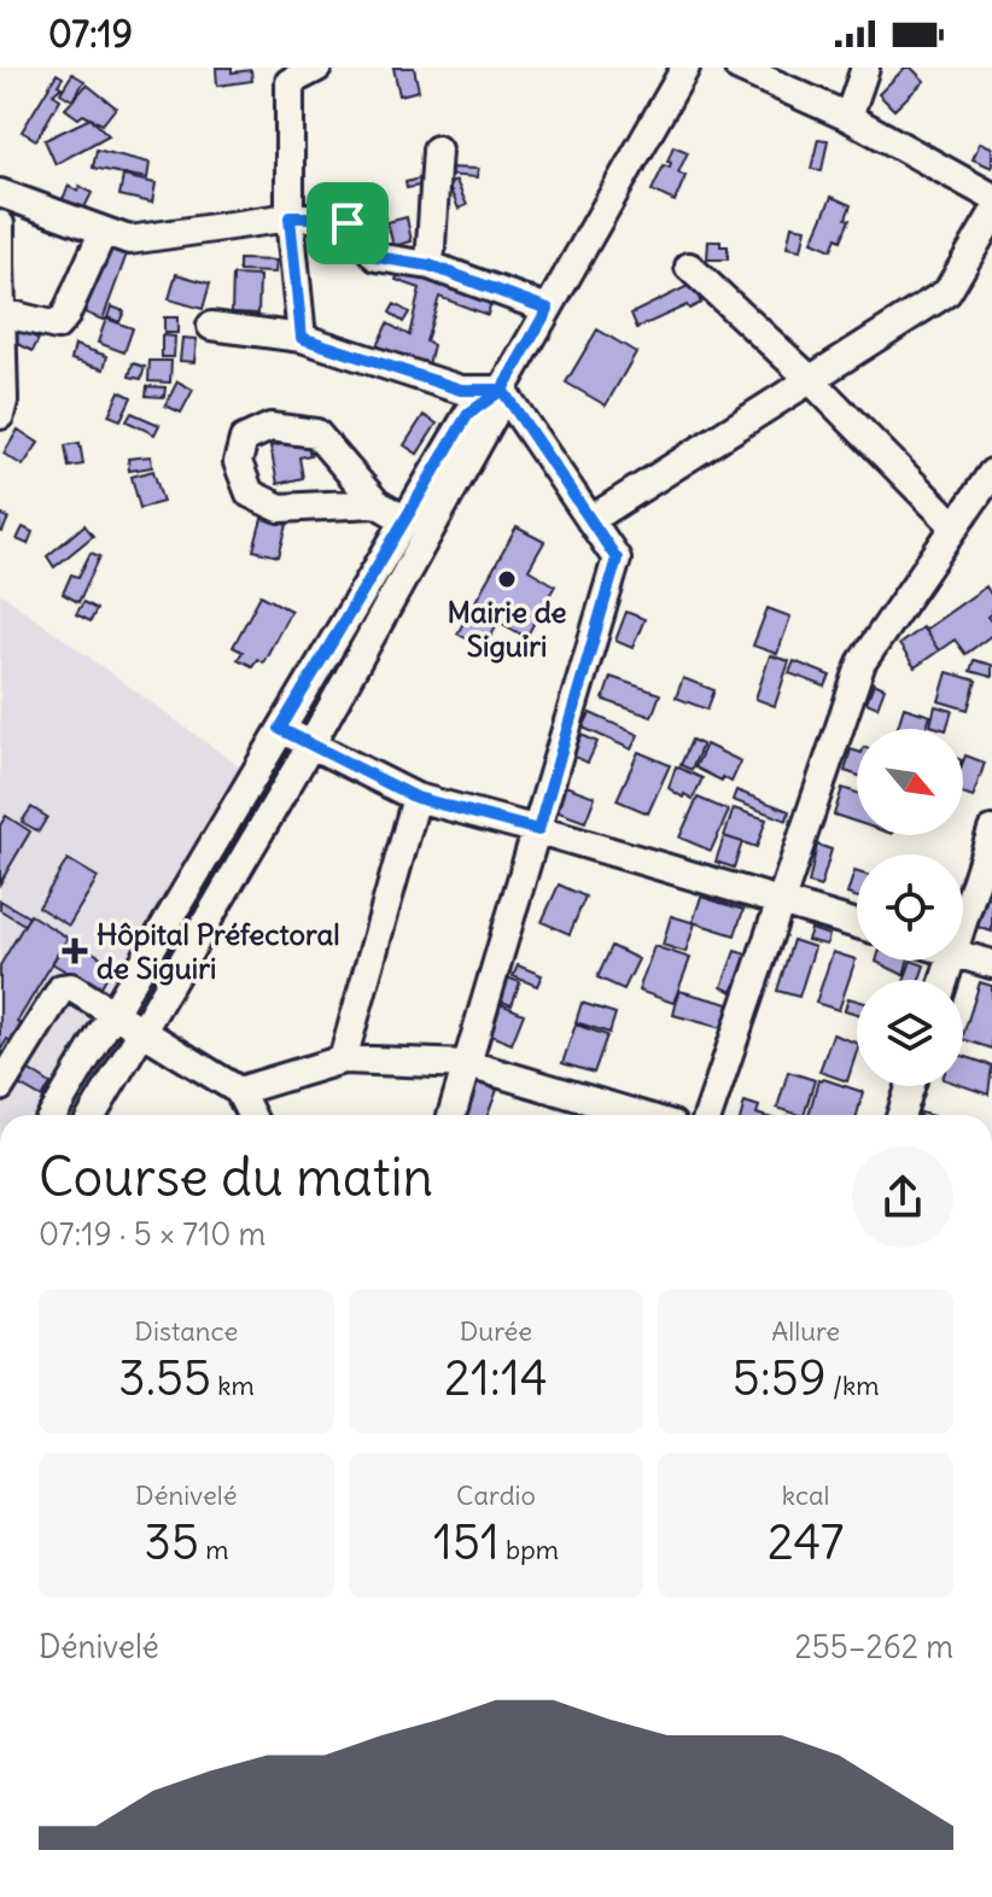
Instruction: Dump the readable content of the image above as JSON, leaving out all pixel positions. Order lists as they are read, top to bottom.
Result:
{
  "places": {
    "other": ["Mairie de Siguiri"],
    "health": ["Hôpital Préfectoral de Siguiri"]
  },
  "north": "bottom right",
  "page": {
    "status": "07:19",
    "heading": ["Course du matin", "07:19 · 5 × 710 m"],
    "stats": [
      ["Distance", "3.55 km"],
      ["Durée", "21:14"],
      ["Allure", "5:59 /km"],
      ["Dénivelé", "35 m"],
      ["Cardio", "151 bpm"],
      ["kcal", "247"]
    ],
    "chart": ["Dénivelé", "255–262 m"]
  }
}
